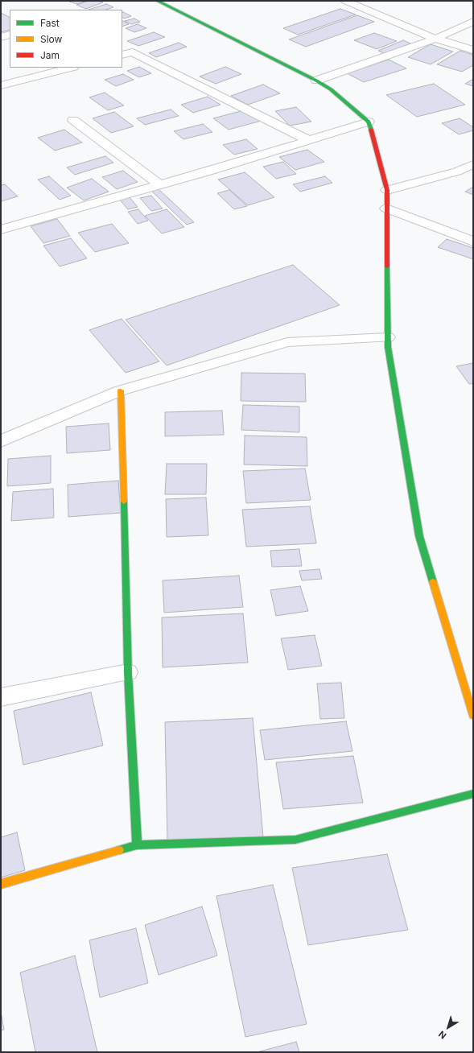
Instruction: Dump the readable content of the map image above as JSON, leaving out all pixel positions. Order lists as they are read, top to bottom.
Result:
{
  "legend": ["Fast", "Slow", "Jam"],
  "north": "bottom left"
}
